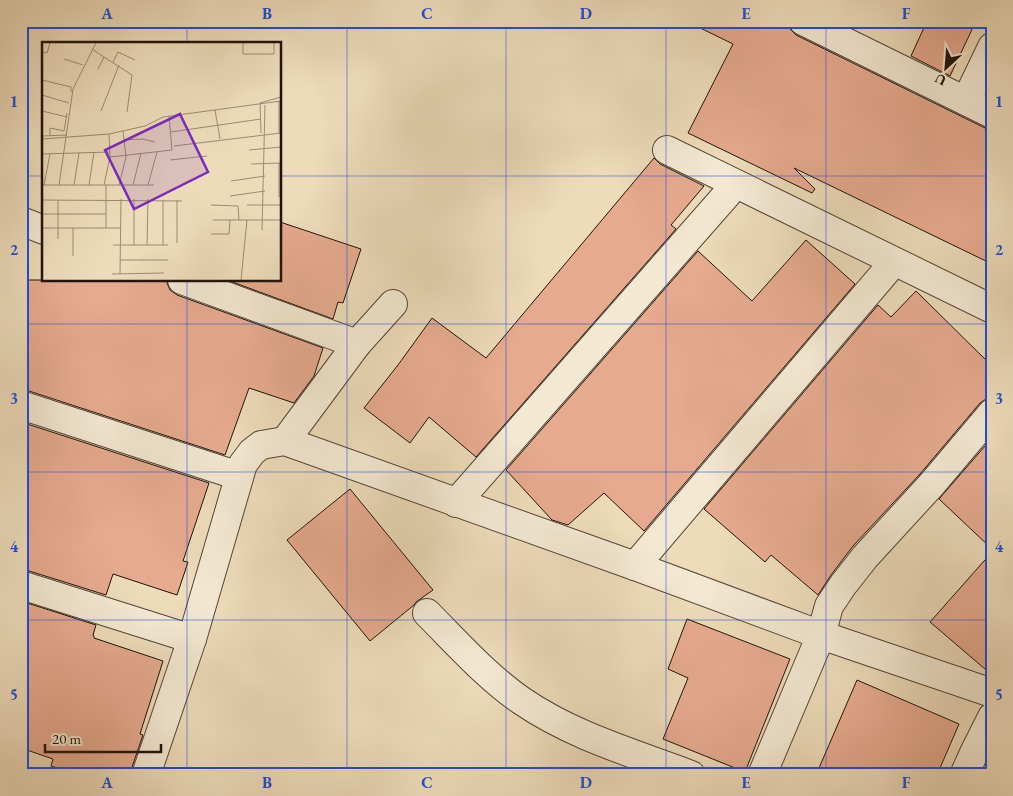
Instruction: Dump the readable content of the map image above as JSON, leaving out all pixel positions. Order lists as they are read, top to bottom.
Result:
{
  "scale_bar": "20 m",
  "north": "bottom left",
  "grid": {
    "columns": [
      "A",
      "B",
      "C",
      "D",
      "E",
      "F"
    ],
    "rows": [
      "1",
      "2",
      "3",
      "4",
      "5"
    ]
  }
}
